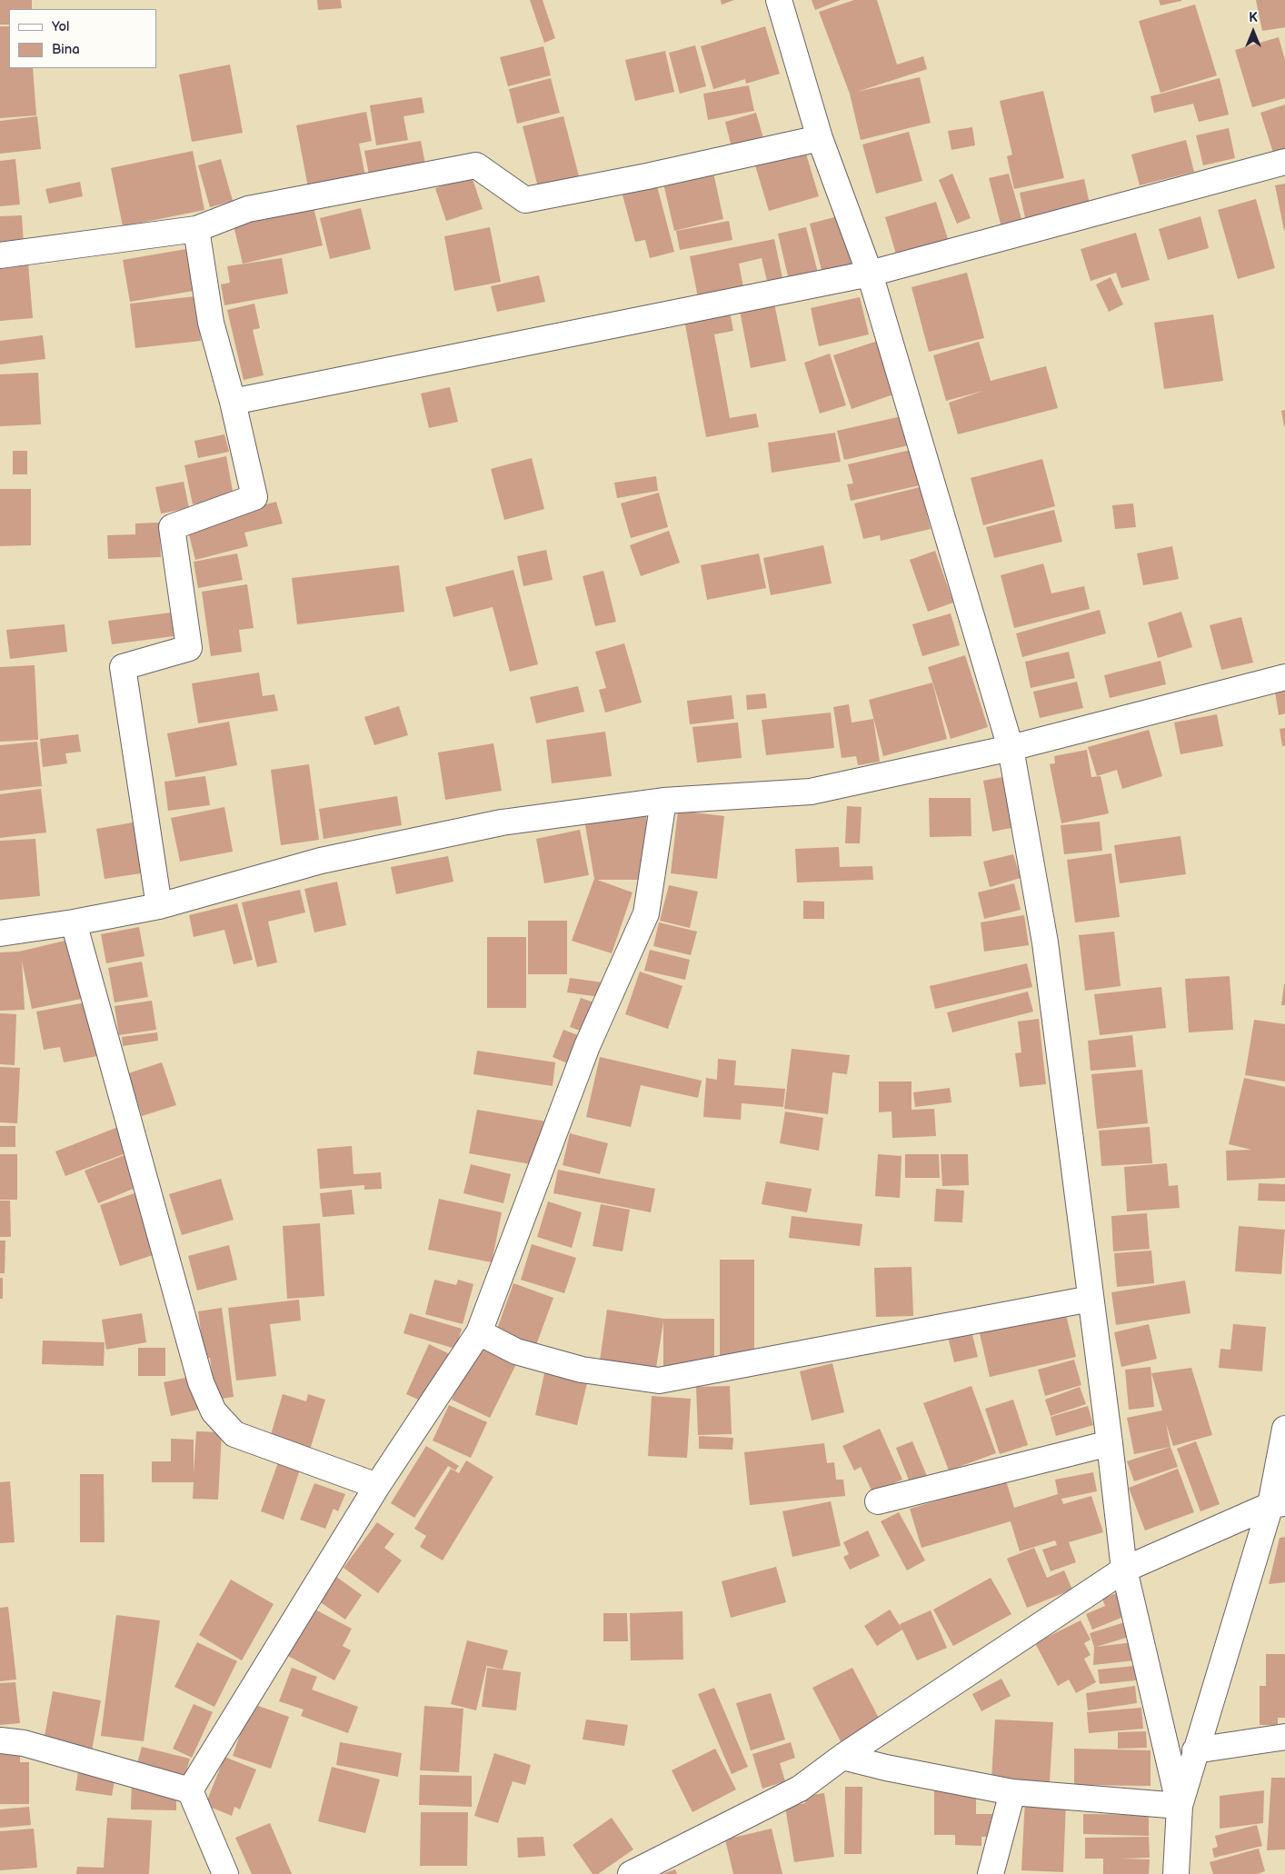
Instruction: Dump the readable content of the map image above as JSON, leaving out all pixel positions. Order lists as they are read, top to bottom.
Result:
{
  "legend": ["Yol", "Bina"],
  "north": "top"
}
